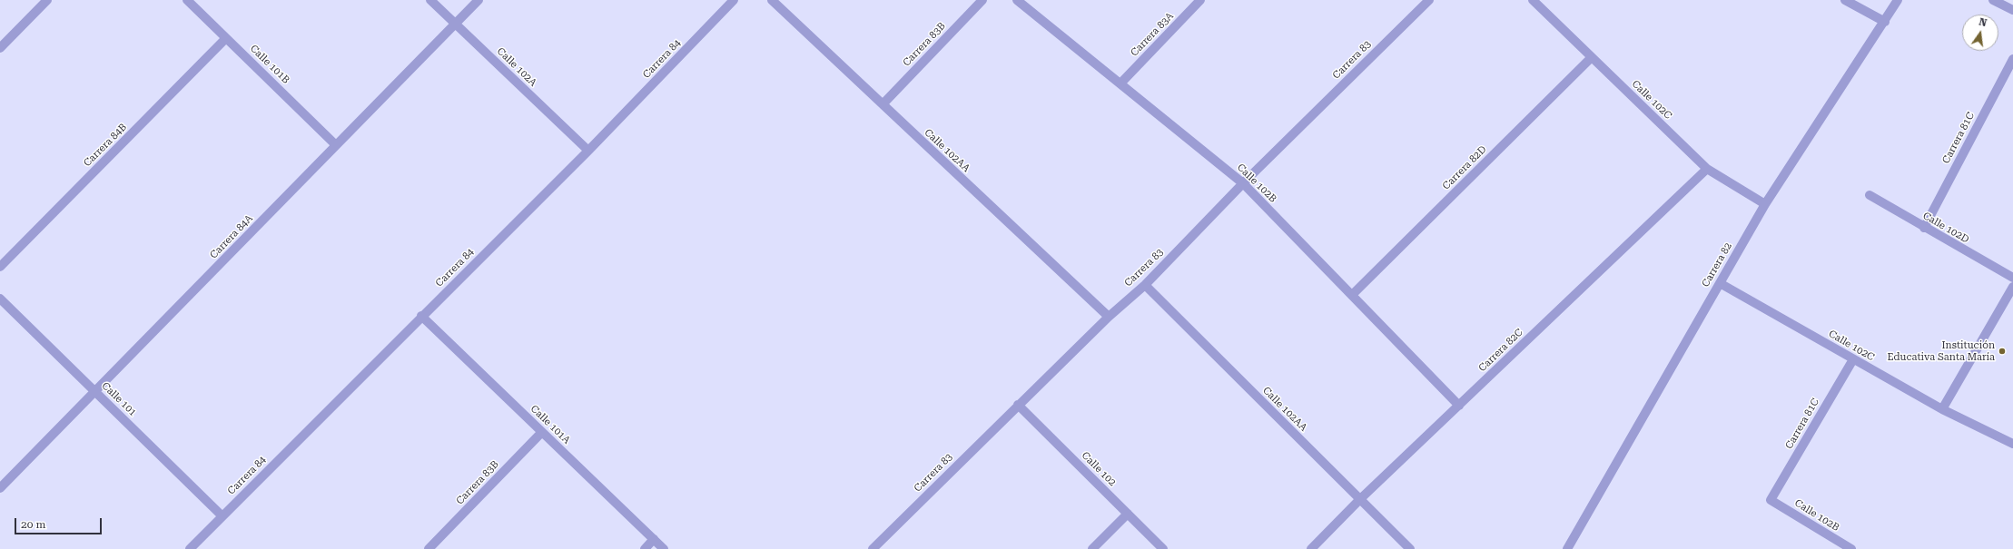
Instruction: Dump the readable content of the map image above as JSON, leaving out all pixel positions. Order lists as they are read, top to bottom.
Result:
{
  "streets": {
    "street": [
      "Carrera 83A",
      "Carrera 83B",
      "Carrera 84",
      "Carrera 83",
      "Calle 101B",
      "Calle 102A",
      "Calle 102C",
      "Carrera 81C",
      "Carrera 84B",
      "Calle 102AA",
      "Carrera 82D",
      "Calle 102B",
      "Calle 102D",
      "Carrera 84A",
      "Carrera 82",
      "Carrera 82C",
      "Calle 101",
      "Calle 101A",
      "Calle 102"
    ]
  },
  "crossings": [
    ["Carrera 83A", "Calle 102B"],
    ["Carrera 83B", "Calle 102AA"],
    ["Carrera 83B", "Calle 101A"],
    ["Carrera 84", "Calle 102A"],
    ["Carrera 84", "Calle 101"],
    ["Carrera 84", "Calle 101A"],
    ["Carrera 83", "Calle 102AA"],
    ["Carrera 83", "Calle 102B"],
    ["Carrera 83", "Calle 102"],
    ["Calle 101B", "Carrera 84B"],
    ["Calle 101B", "Carrera 84A"],
    ["Calle 102A", "Carrera 84A"],
    ["Calle 102C", "Carrera 81C"],
    ["Calle 102C", "Carrera 82D"],
    ["Calle 102C", "Carrera 82"],
    ["Calle 102C", "Carrera 82C"],
    ["Carrera 81C", "Calle 102B"],
    ["Carrera 81C", "Calle 102D"],
    ["Calle 102AA", "Carrera 82C"],
    ["Carrera 82D", "Calle 102B"],
    ["Calle 102B", "Carrera 82C"],
    ["Carrera 84A", "Calle 101"]
  ],
  "places": ["Institución Educativa Santa María"],
  "scale_bar": "20 m",
  "north": "top"
}
